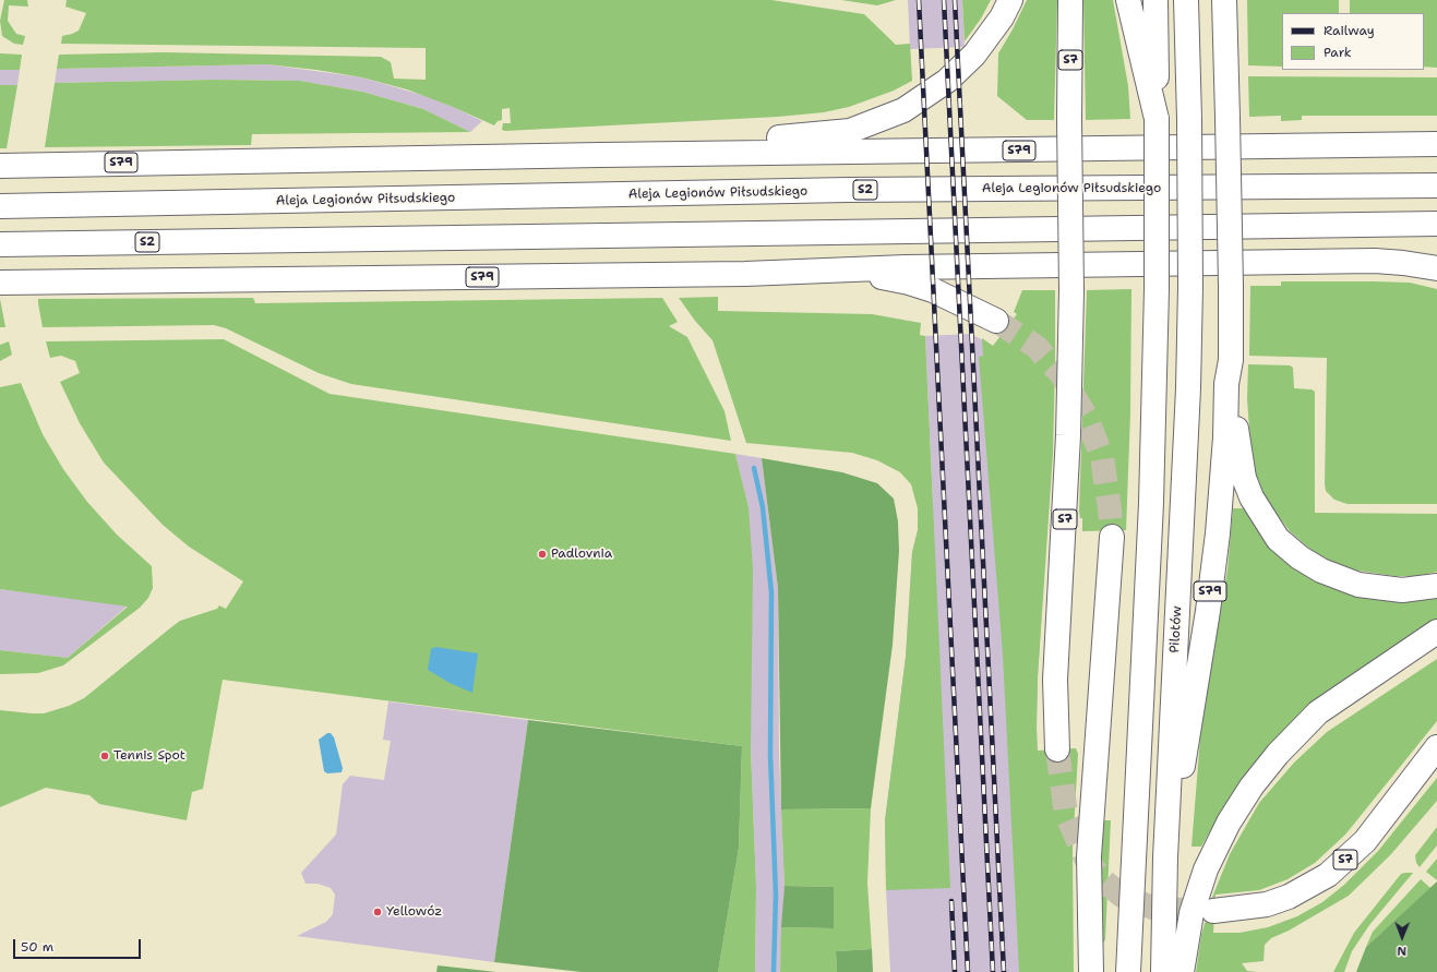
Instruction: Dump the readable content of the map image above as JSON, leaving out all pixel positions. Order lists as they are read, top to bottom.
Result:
{
  "streets": {
    "highway": [
      "S7",
      "S79",
      "Aleja Legionów Piłsudskiego",
      "S2",
      "Pilotów"
    ]
  },
  "crossings": [
    ["S79", "Pilotów"]
  ],
  "places": ["Padlovnia", "Tennis Spot", "Yellowóz"],
  "legend": ["Railway", "Park"],
  "scale_bar": "50 m",
  "north": "bottom"
}
